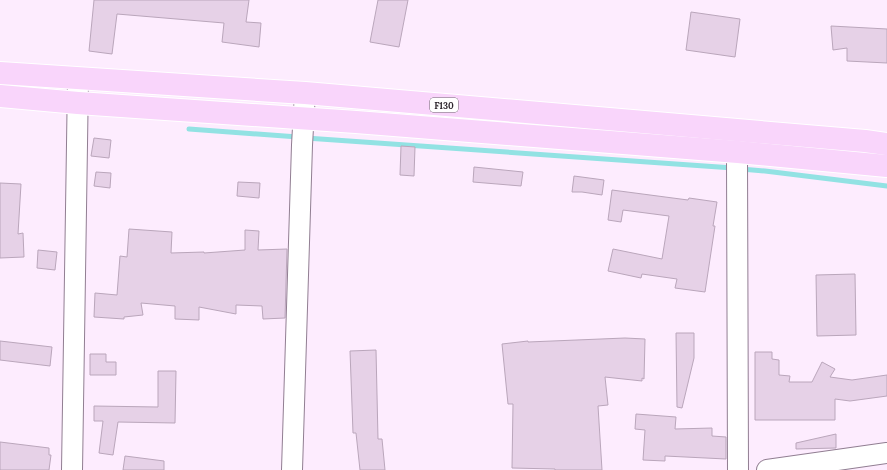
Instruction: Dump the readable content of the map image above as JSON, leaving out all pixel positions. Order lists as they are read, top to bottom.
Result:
{
  "streets": {
    "main road": ["F130"]
  }
}
